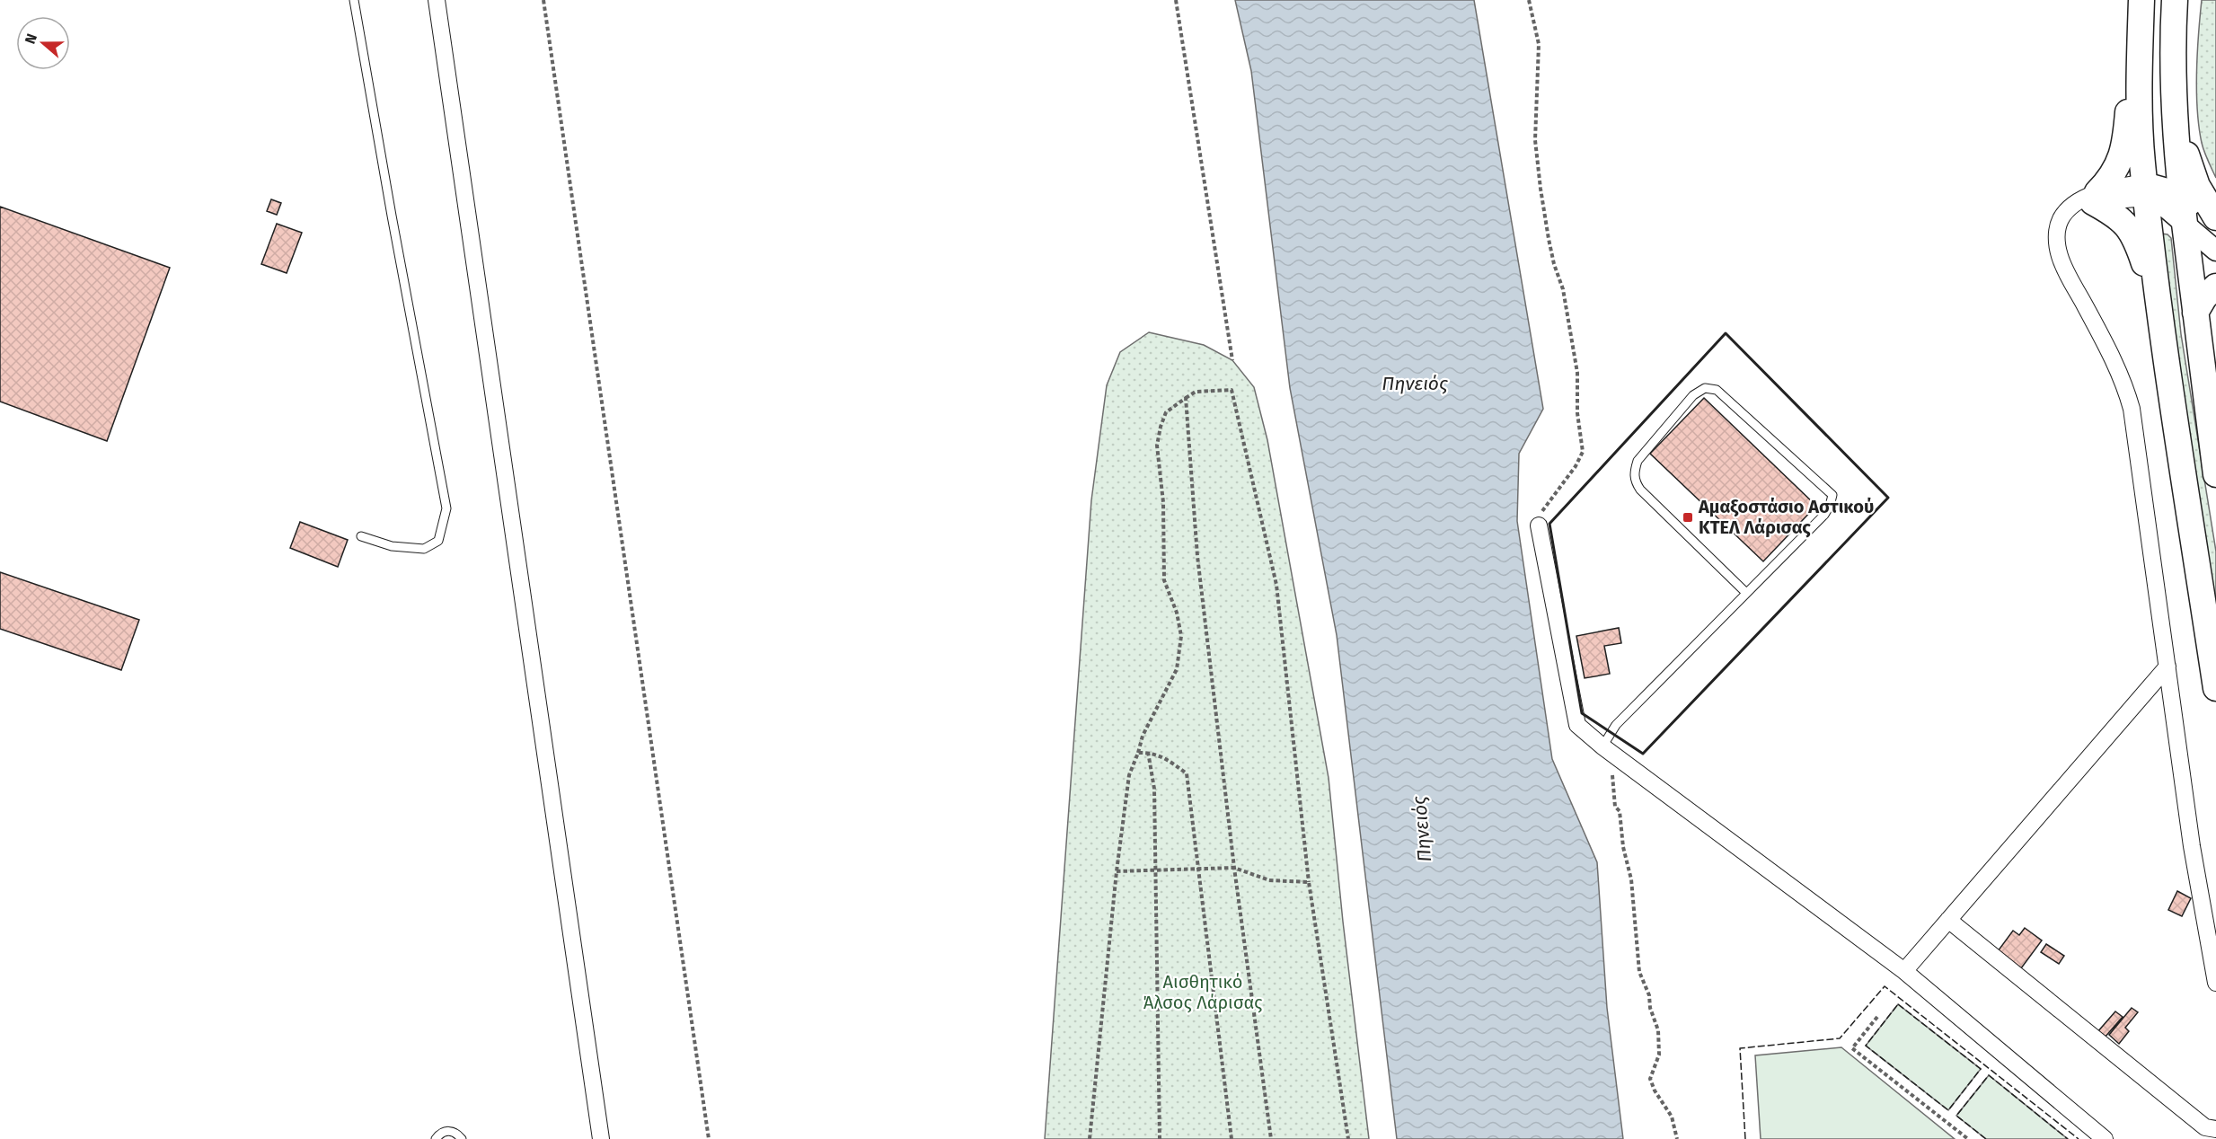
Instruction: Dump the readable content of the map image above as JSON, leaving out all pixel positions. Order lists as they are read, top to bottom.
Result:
{
  "water": ["Πηνειός"],
  "parks": ["Αισθητικό Άλσος Λάρισας"],
  "places": {
    "transit": ["Αμαξοστάσιο Αστικού ΚΤΕΛ Λάρισας"]
  },
  "north": "left"
}
